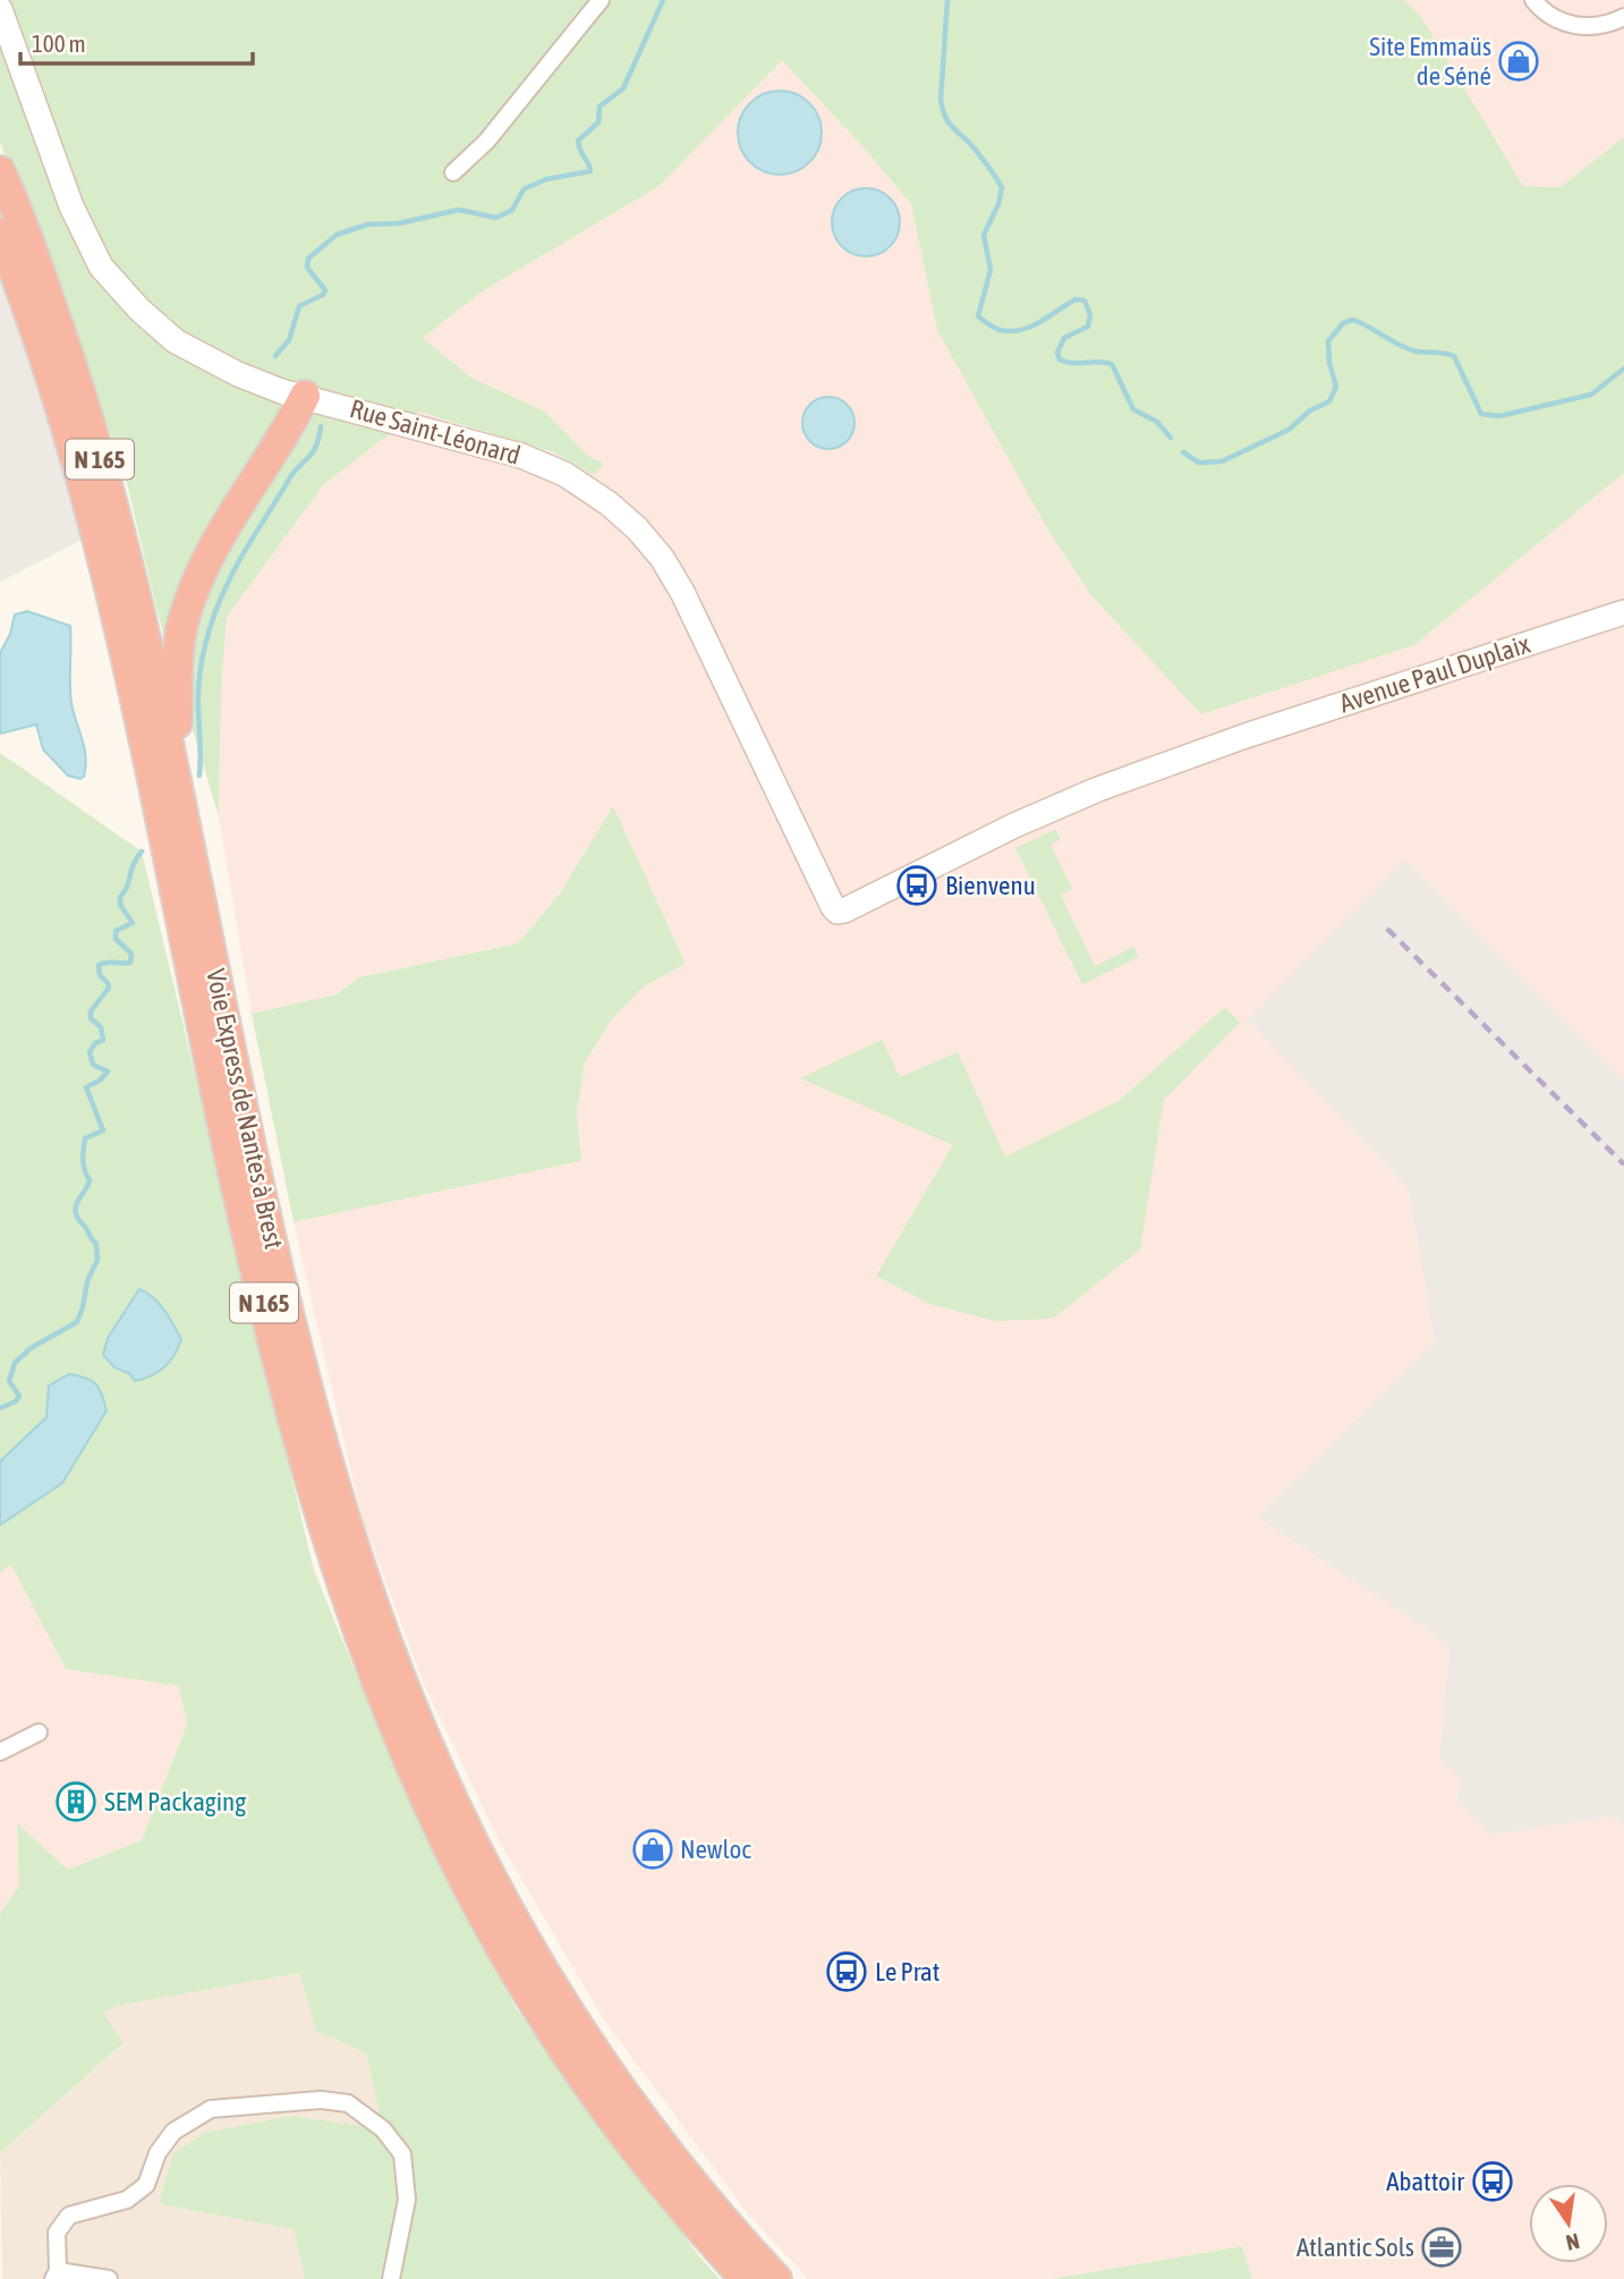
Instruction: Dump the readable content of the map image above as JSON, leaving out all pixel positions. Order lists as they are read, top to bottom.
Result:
{
  "streets": {
    "highway": ["N 165", "Voie Express de Nantes à Brest"],
    "main road": ["Rue Saint-Léonard", "Avenue Paul Duplaix"]
  },
  "crossings": [
    ["Rue Saint-Léonard", "Avenue Paul Duplaix"]
  ],
  "places": {
    "shop": ["Site Emmaüs de Séné", "Newloc"],
    "bus stop": ["Bienvenu", "Le Prat", "Abattoir"],
    "building": ["SEM Packaging"],
    "office": ["Atlantic Sols"]
  },
  "scale_bar": "100 m",
  "north": "bottom"
}
